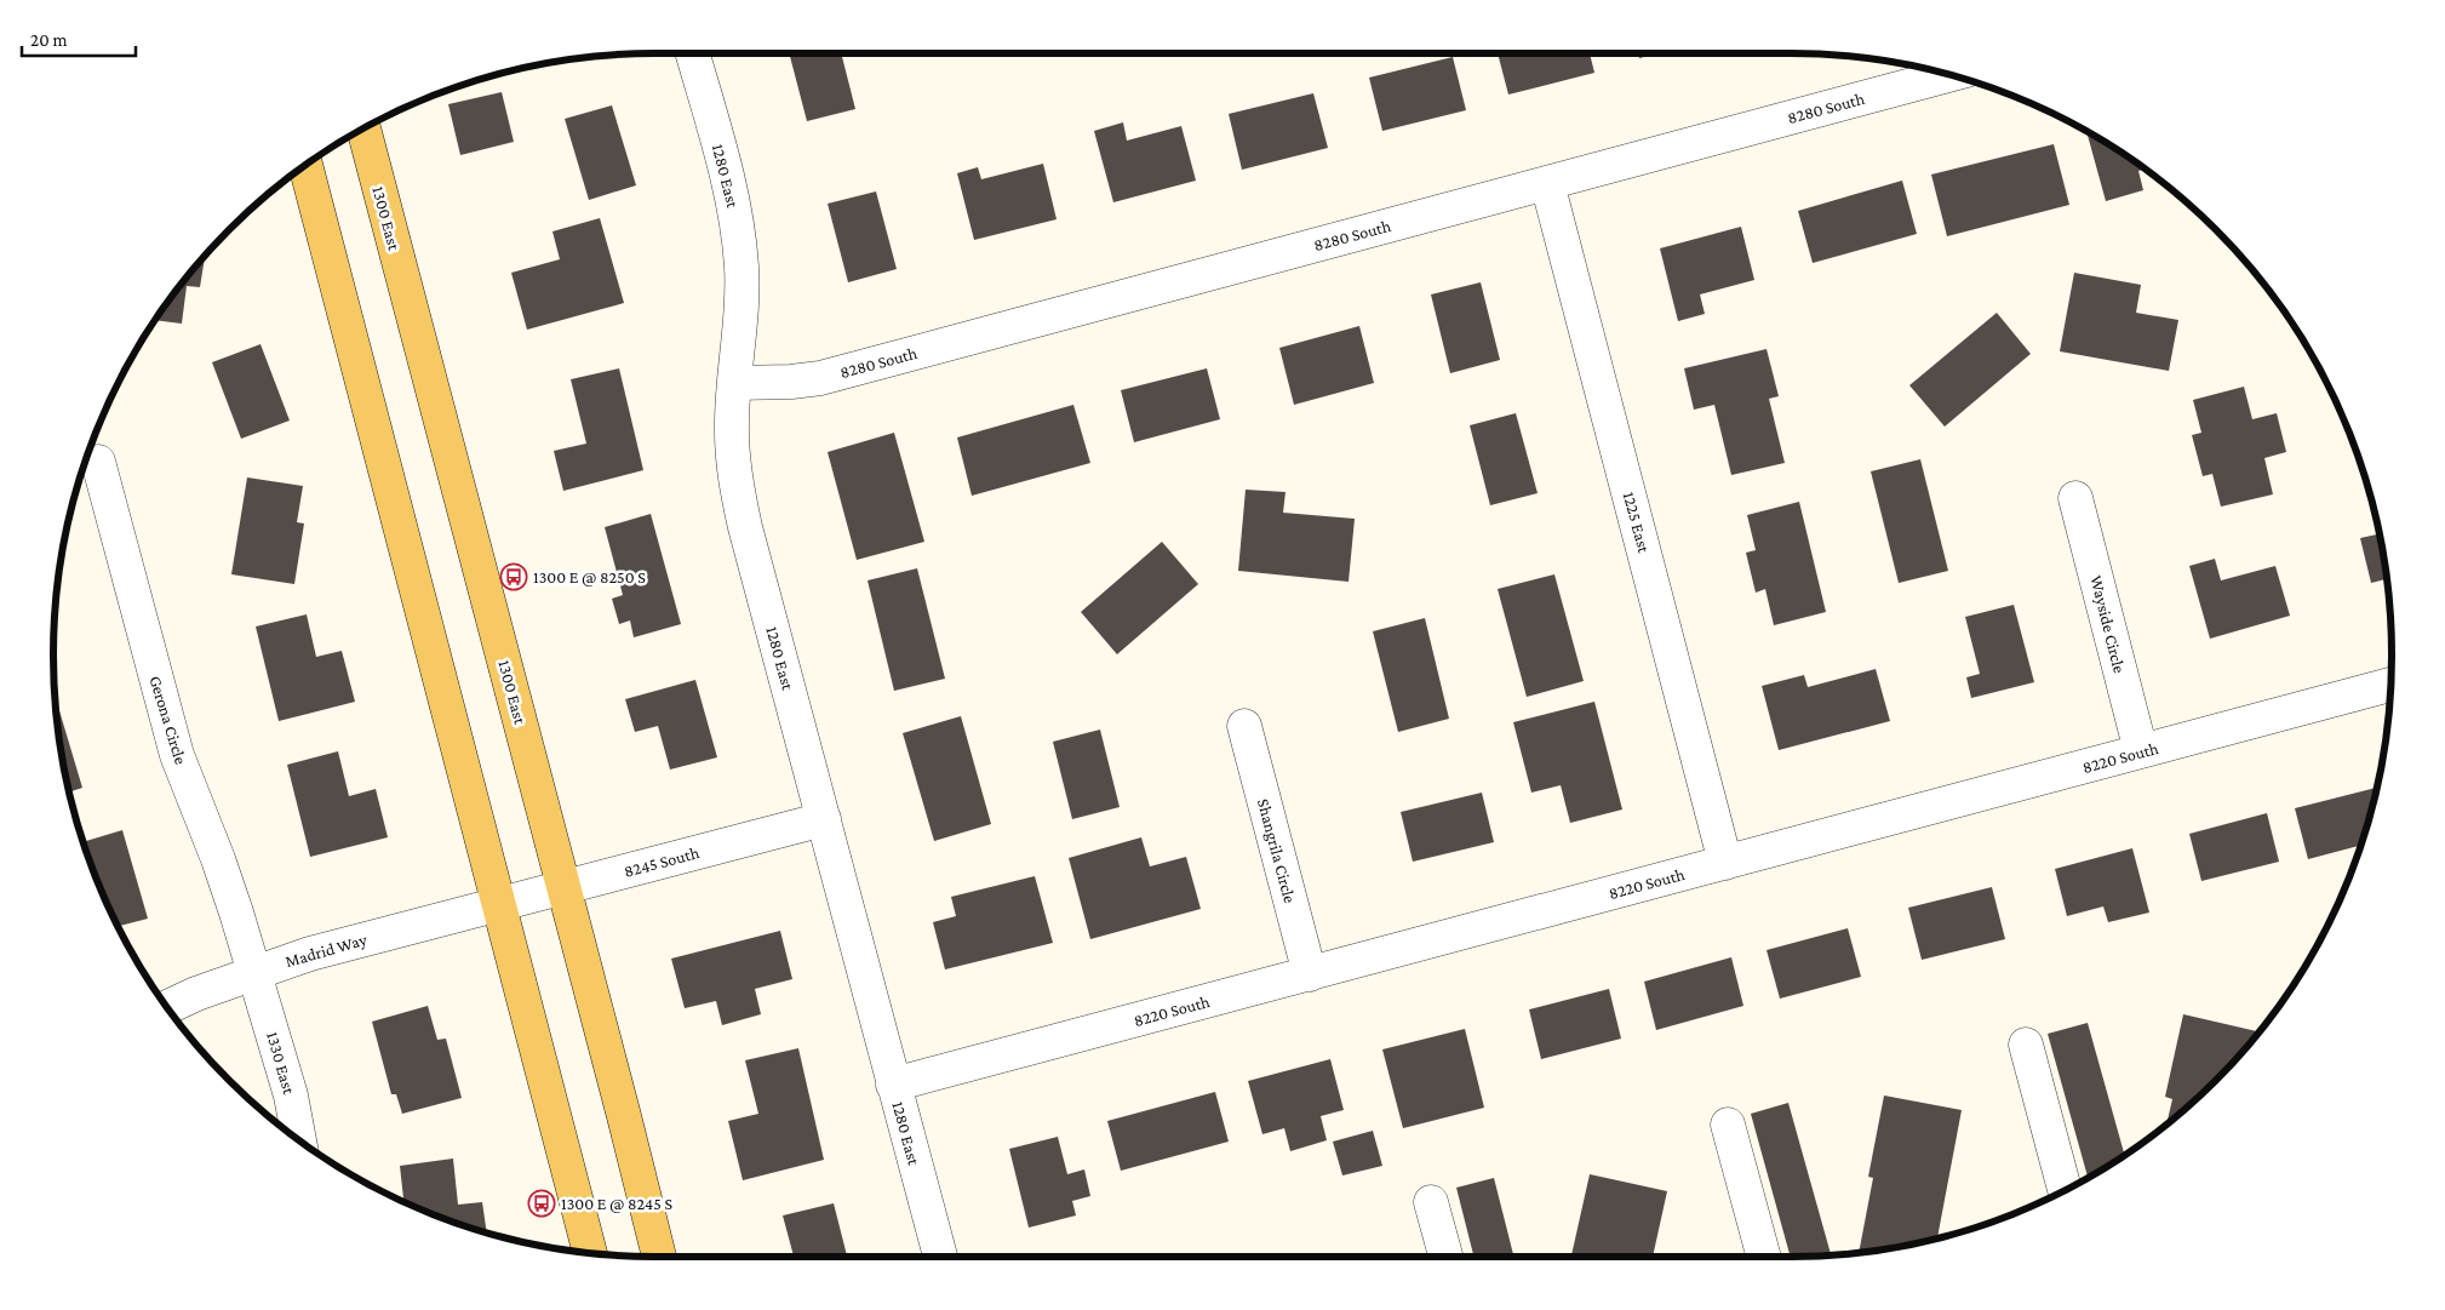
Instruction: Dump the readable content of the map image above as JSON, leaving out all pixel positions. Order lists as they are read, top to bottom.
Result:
{
  "streets": {
    "main road": ["1300 East"],
    "street": [
      "8280 South",
      "1280 East",
      "1225 East",
      "Wayside Circle",
      "Gerona Circle",
      "8220 South",
      "Shangrila Circle",
      "8245 South",
      "Madrid Way",
      "1330 East"
    ]
  },
  "crossings": [
    ["8280 South", "1280 East"],
    ["8280 South", "1225 East"],
    ["1280 East", "8220 South"],
    ["1280 East", "8245 South"],
    ["1300 East", "8245 South"],
    ["1225 East", "8220 South"],
    ["Wayside Circle", "8220 South"],
    ["Gerona Circle", "Madrid Way"],
    ["Gerona Circle", "1330 East"],
    ["8220 South", "Shangrila Circle"],
    ["8245 South", "Madrid Way"],
    ["Madrid Way", "1330 East"]
  ],
  "places": {
    "bus stop": ["1300 E @ 8250 S", "1300 E @ 8245 S"]
  },
  "scale_bar": "20 m"
}
